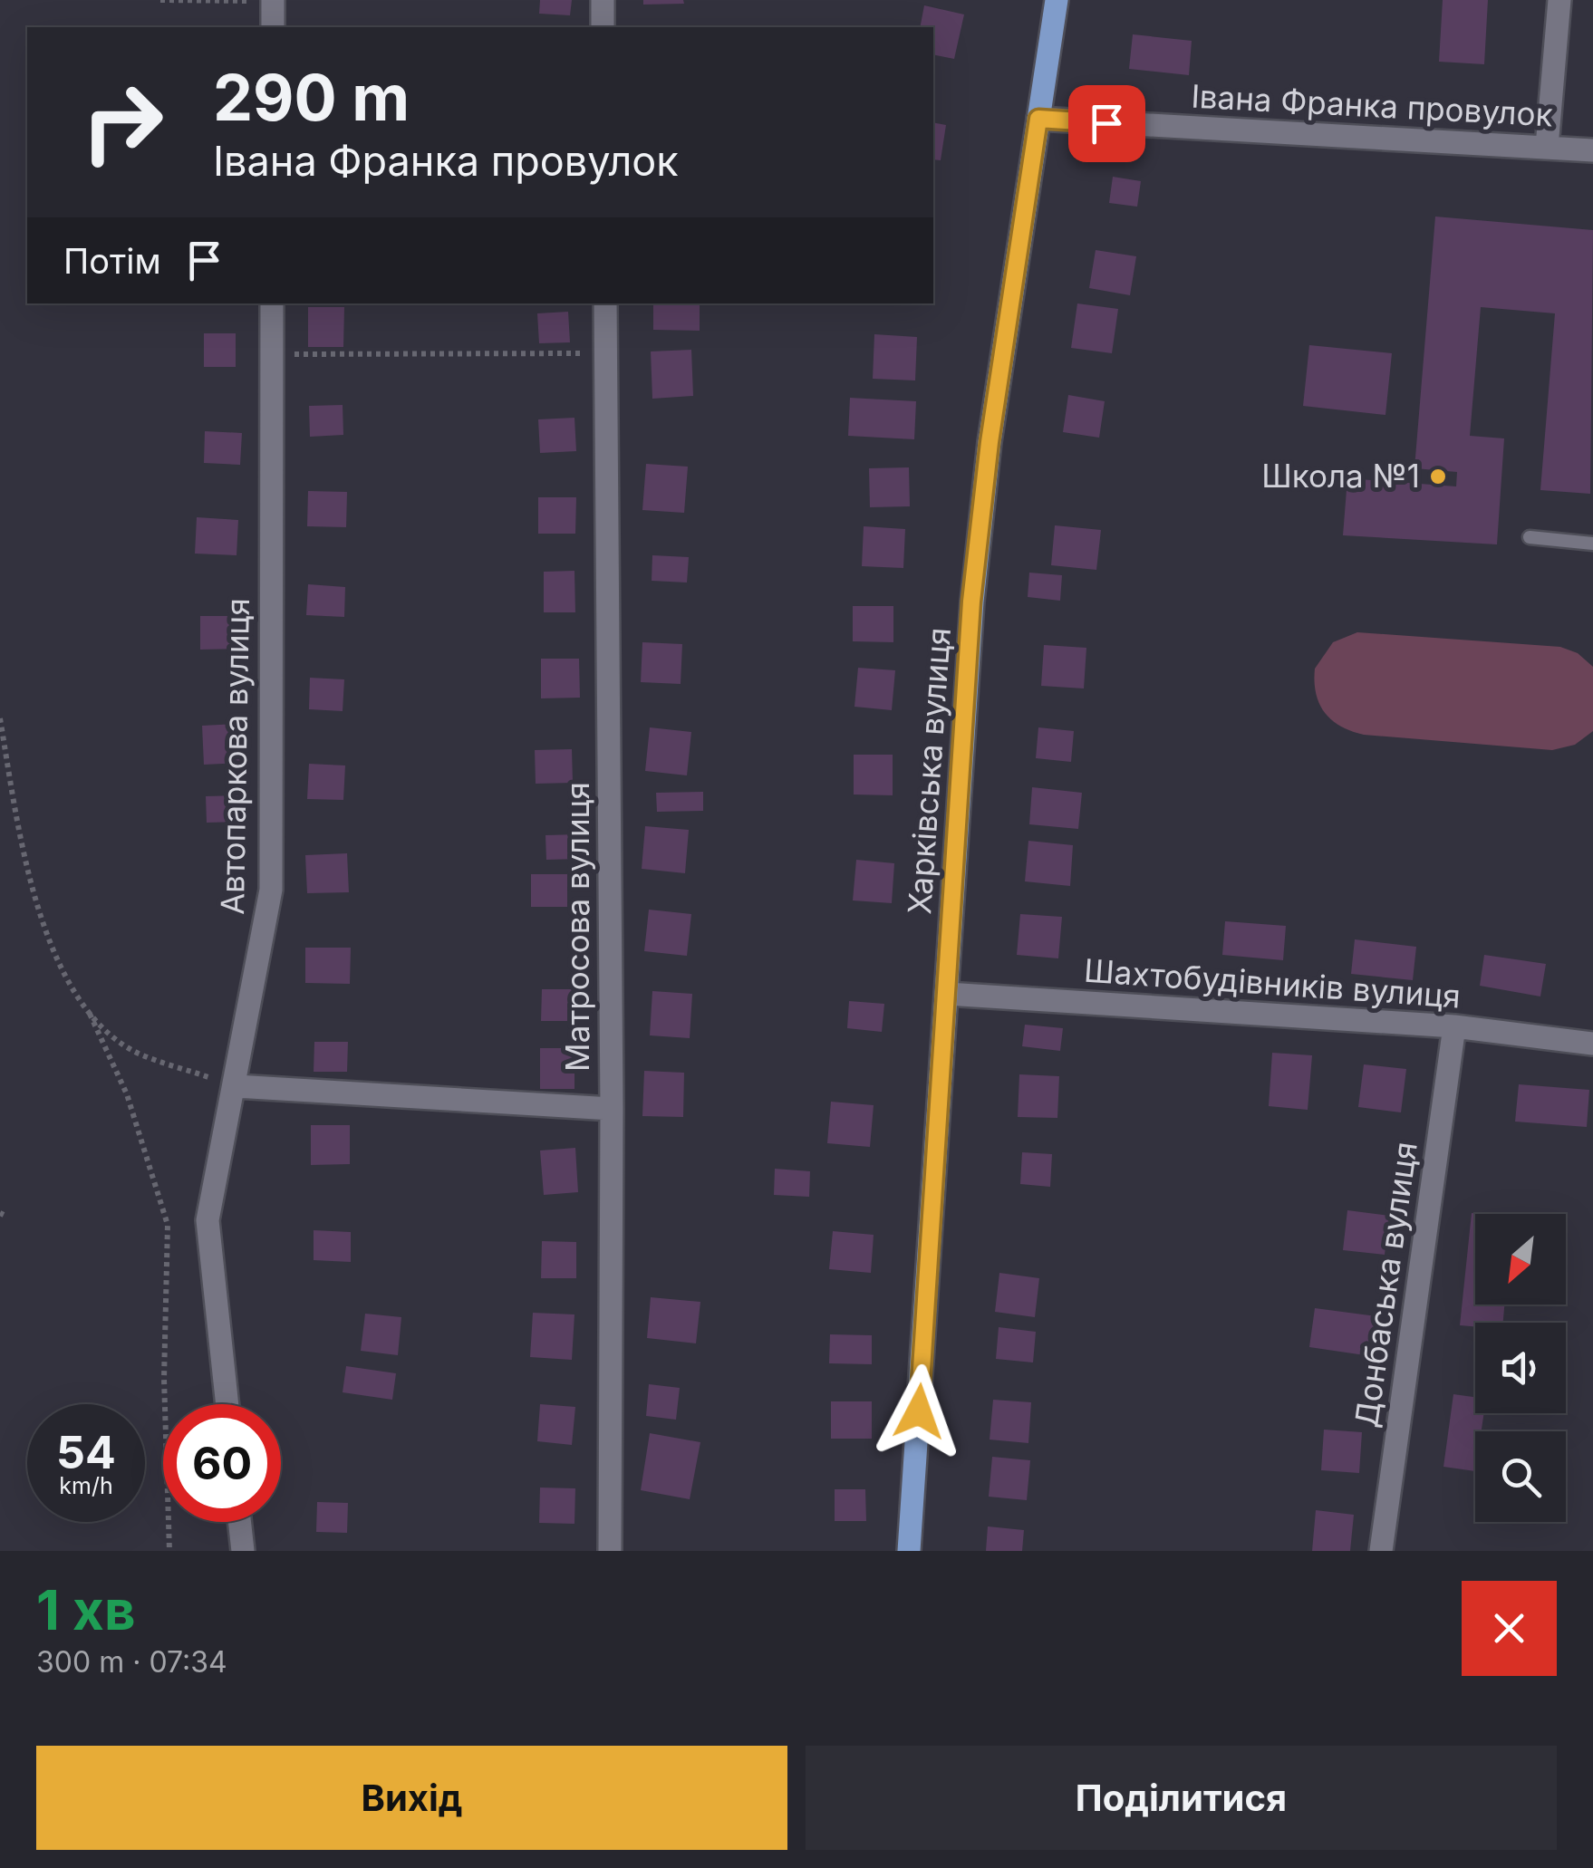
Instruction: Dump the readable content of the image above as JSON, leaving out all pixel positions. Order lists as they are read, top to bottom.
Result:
{
  "streets": {
    "main road": ["Харківська вулиця"],
    "street": [
      "Івана Франка провулок",
      "Автопаркова вулиця",
      "Матросова вулиця",
      "Шахтобудівників вулиця",
      "Донбаська вулиця"
    ]
  },
  "crossings": [
    ["Івана Франка провулок", "Харківська вулиця"],
    ["Харківська вулиця", "Шахтобудівників вулиця"],
    ["Шахтобудівників вулиця", "Донбаська вулиця"]
  ],
  "places": ["Школа №1"],
  "north": "bottom left",
  "page": {
    "turn": ["290 m", "Івана Франка провулок"],
    "then": "Потім",
    "speed": "54 km/h",
    "limit": "60",
    "heading": ["1 хв", "300 m · 07:34"],
    "buttons": ["Вихід", "Поділитися"]
  }
}
